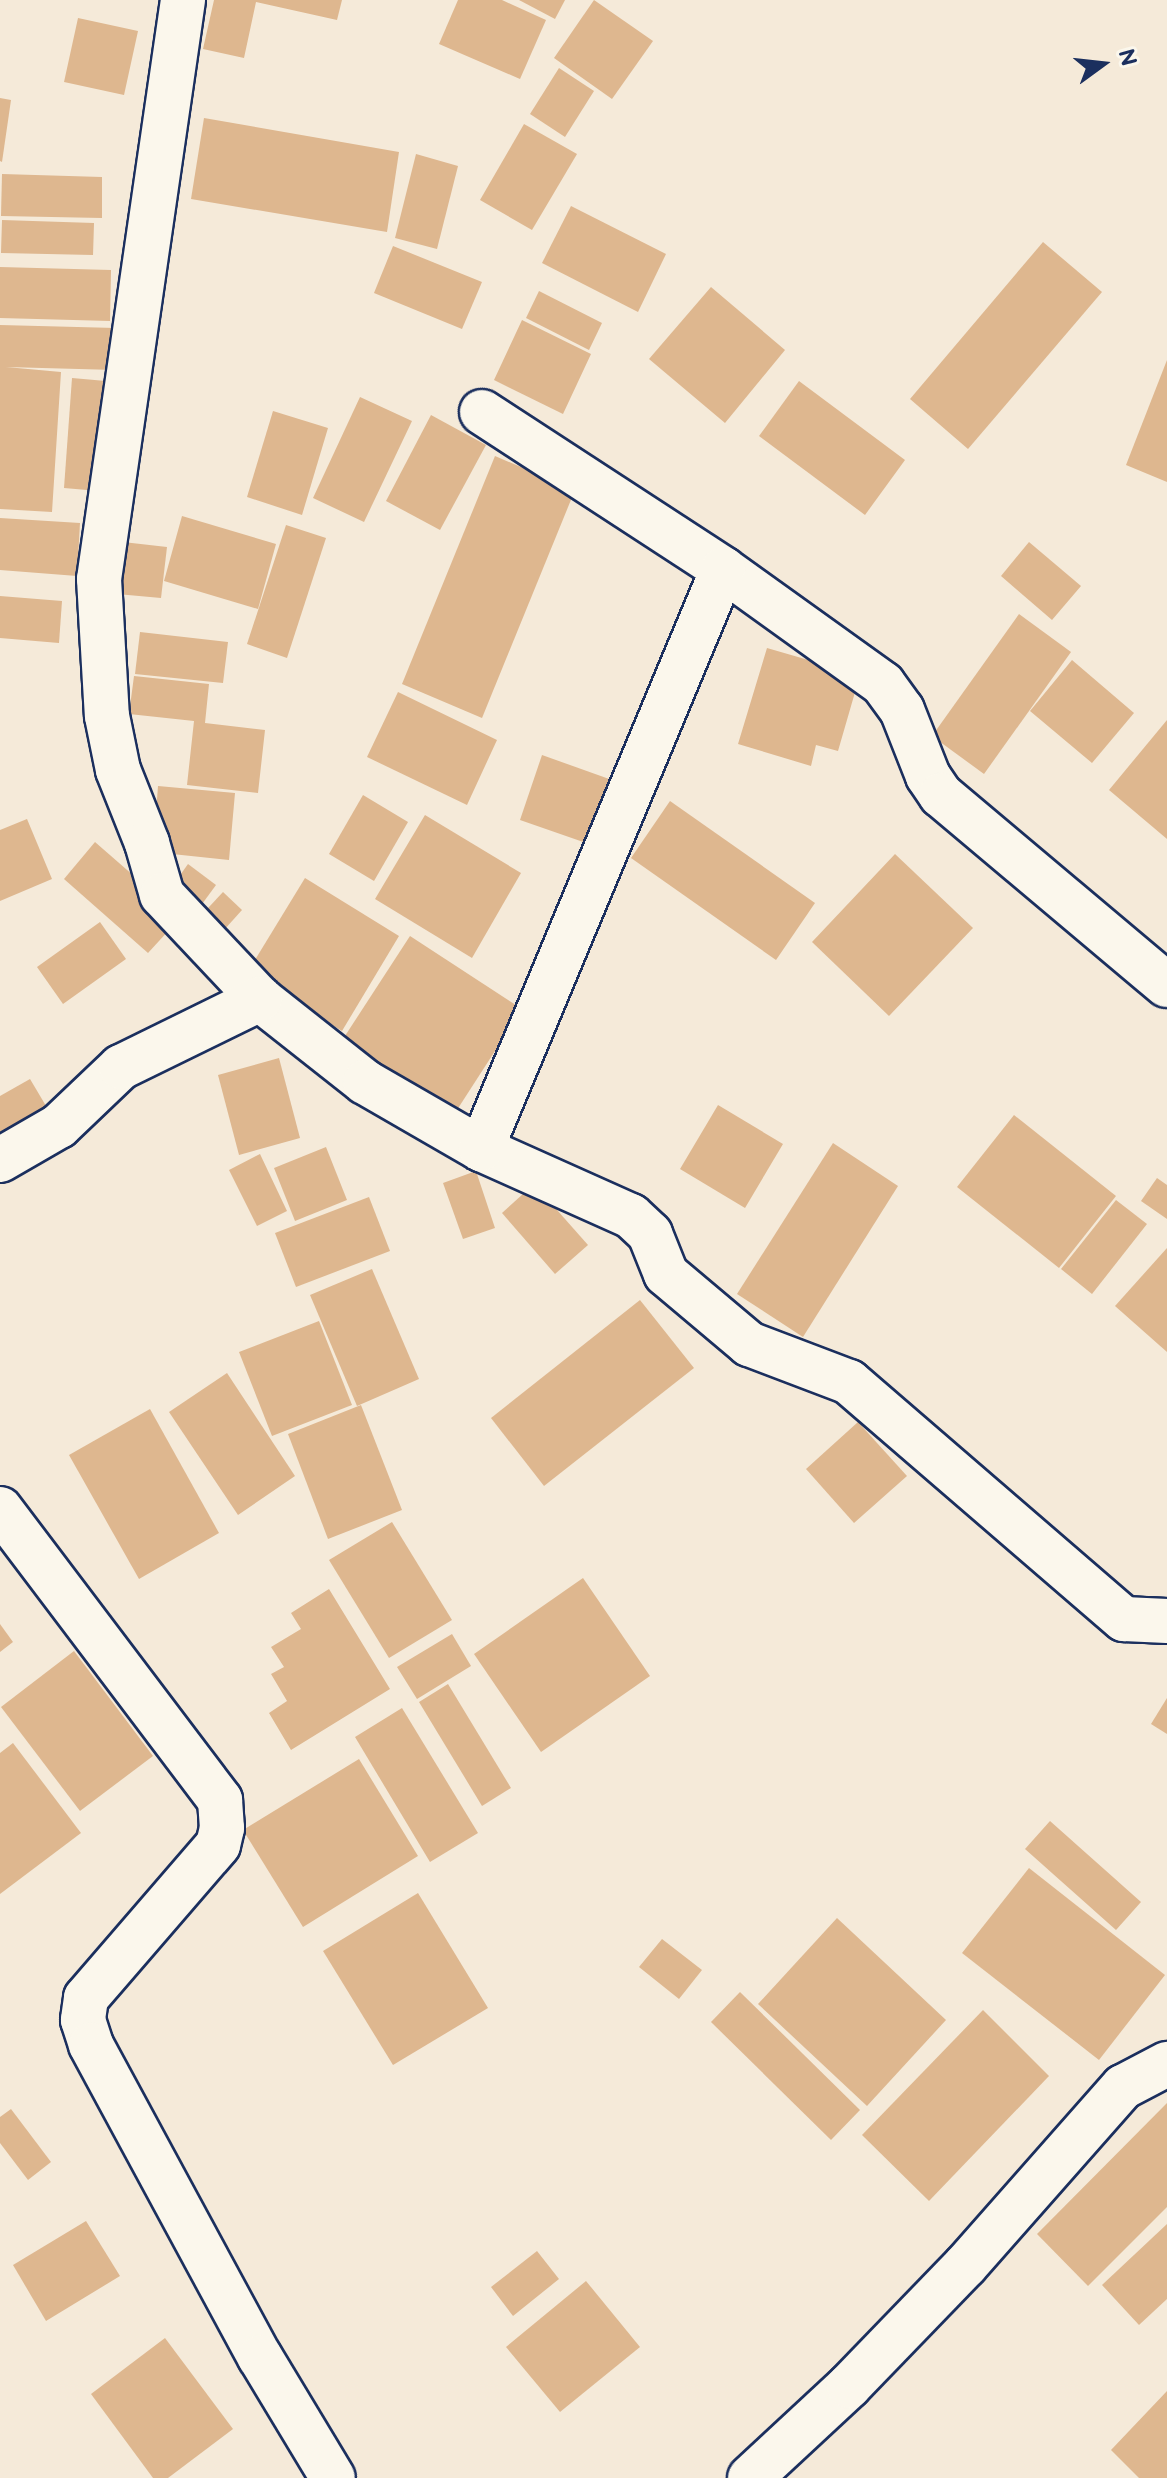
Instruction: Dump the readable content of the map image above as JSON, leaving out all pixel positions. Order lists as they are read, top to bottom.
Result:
{
  "north": "right"
}
